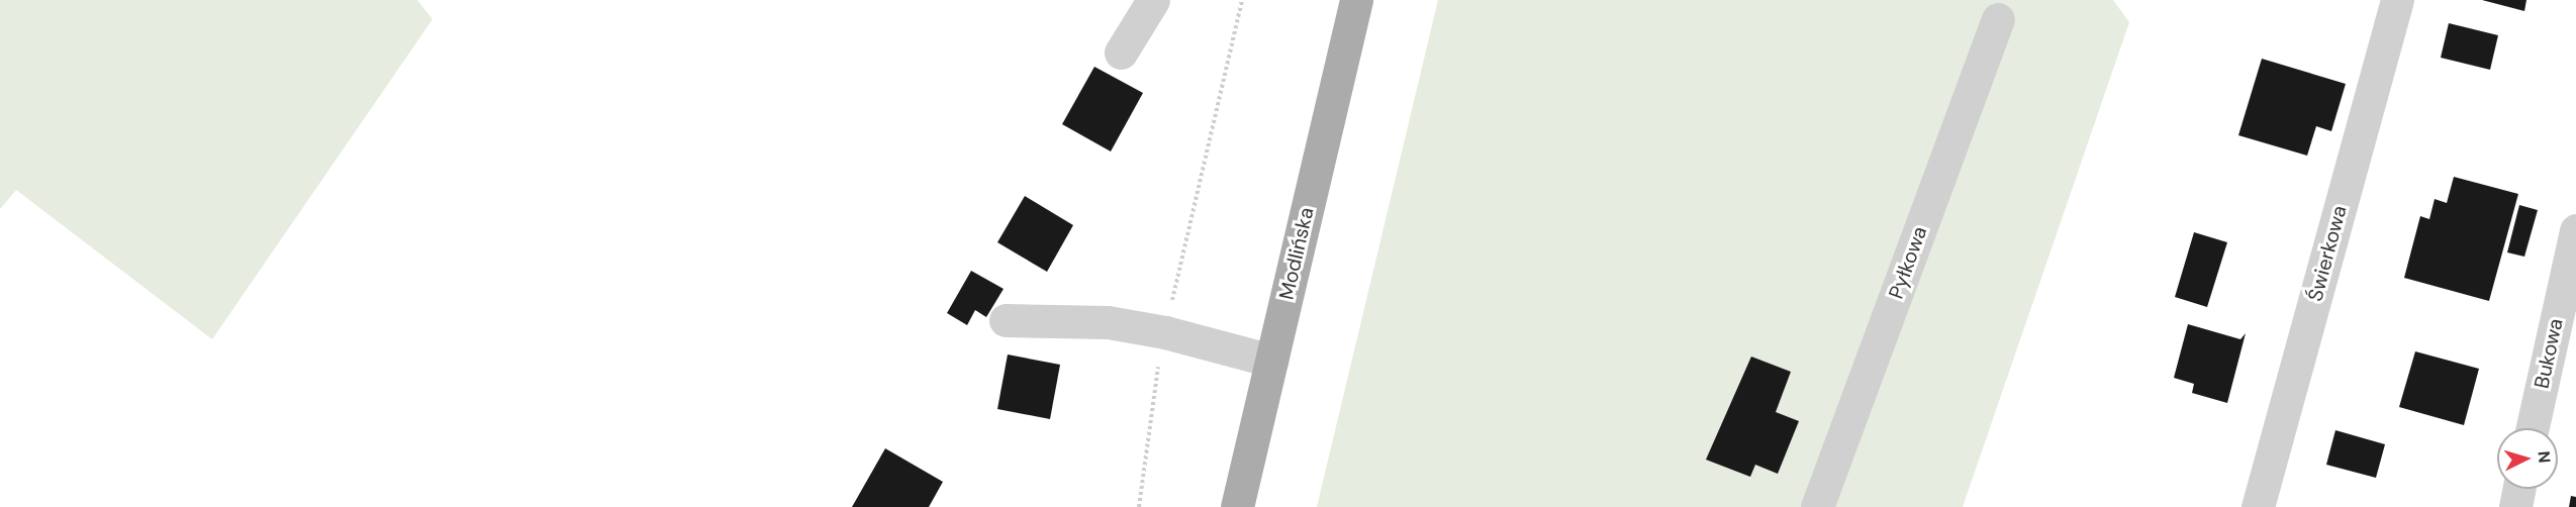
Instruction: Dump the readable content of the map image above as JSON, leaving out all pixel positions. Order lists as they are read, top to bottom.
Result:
{
  "streets": {
    "main road": ["Modlińska"],
    "street": ["Świerkowa", "Pyłkowa", "Bukowa"]
  },
  "north": "right"
}
